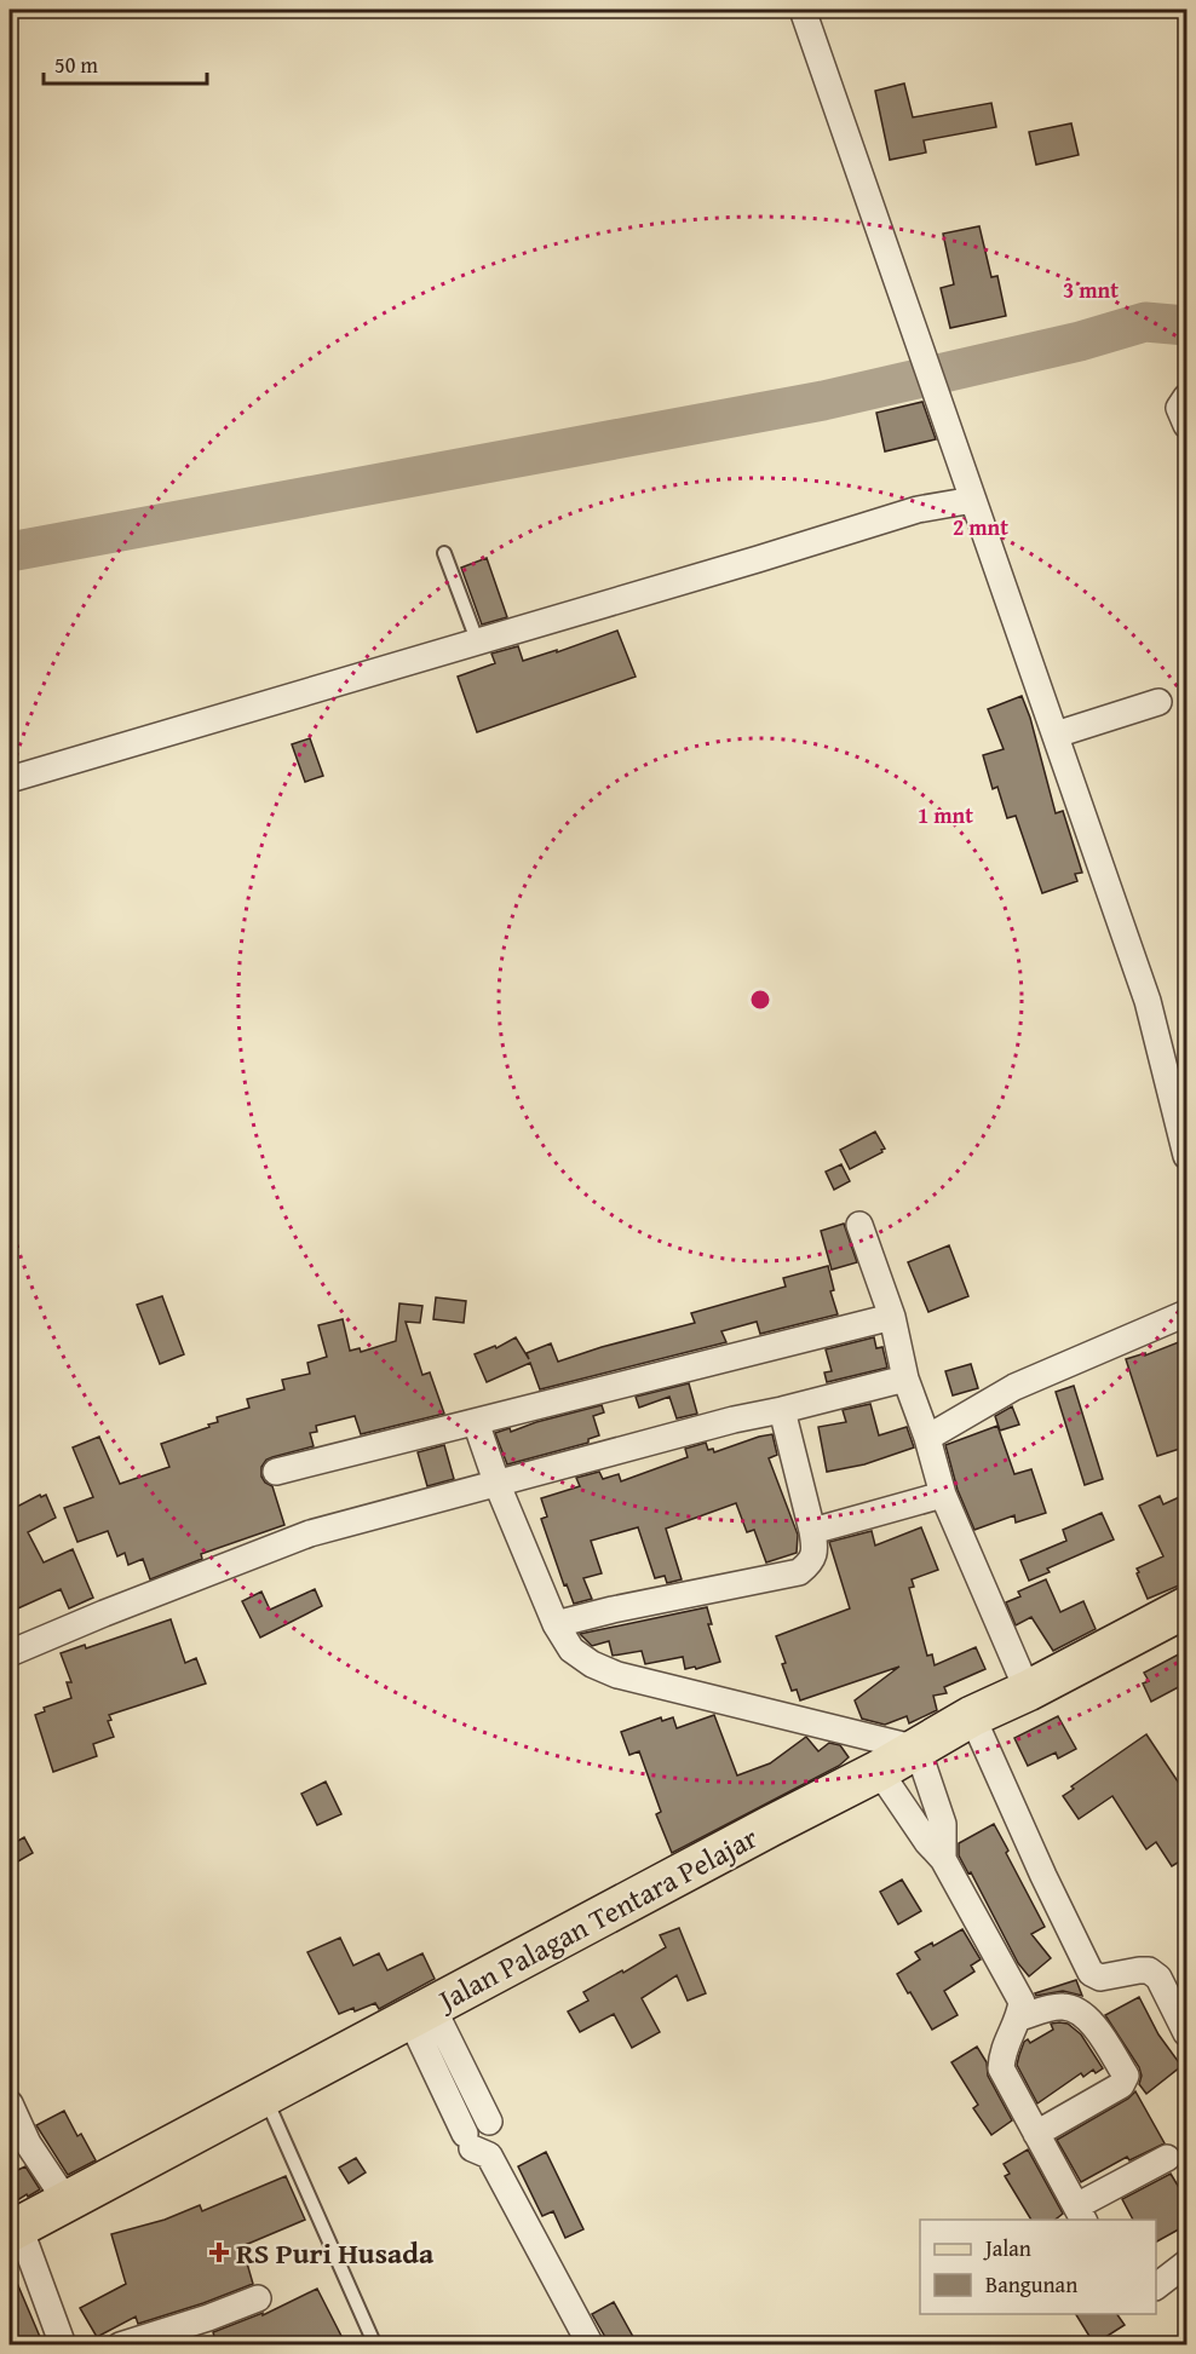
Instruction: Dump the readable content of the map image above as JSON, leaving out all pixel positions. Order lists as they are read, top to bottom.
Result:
{
  "streets": {
    "main road": ["Jalan Palagan Tentara Pelajar"]
  },
  "places": {
    "health": ["RS Puri Husada"]
  },
  "legend": ["Jalan", "Bangunan"],
  "scale_bar": "50 m",
  "rings": ["3 mnt", "2 mnt", "1 mnt"]
}
